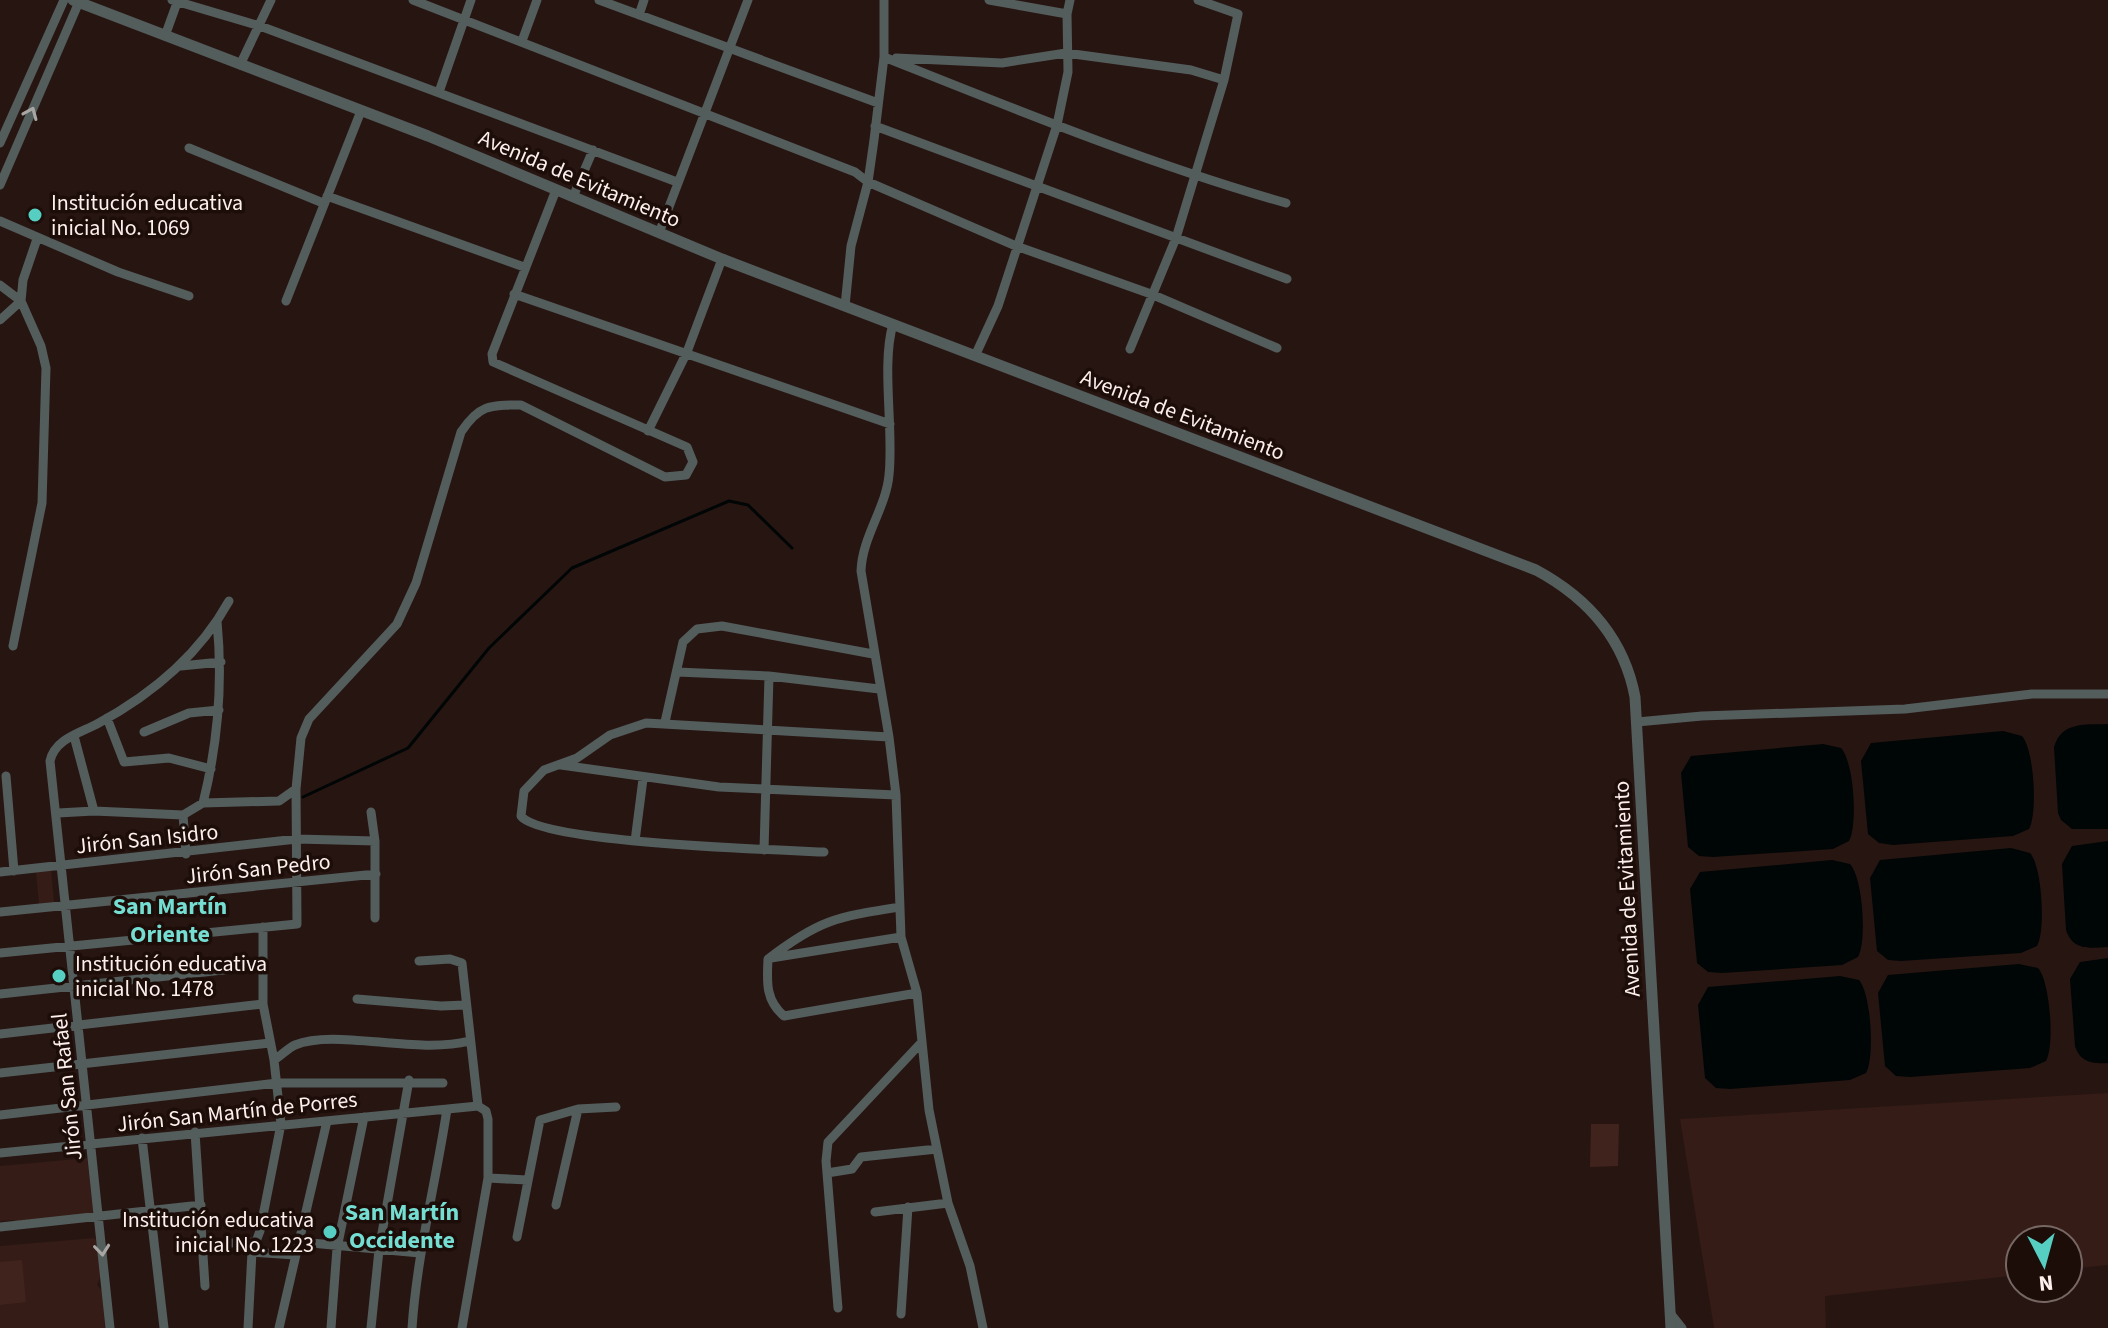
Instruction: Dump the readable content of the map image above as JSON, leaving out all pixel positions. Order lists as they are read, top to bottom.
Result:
{
  "streets": {
    "street": [
      "Avenida de Evitamiento",
      "Jirón San Isidro",
      "Jirón San Pedro",
      "Jirón San Rafael",
      "Jirón San Martín de Porres"
    ]
  },
  "crossings": [
    ["Jirón San Isidro", "Jirón San Rafael"],
    ["Jirón San Pedro", "Jirón San Rafael"],
    ["Jirón San Rafael", "Jirón San Martín de Porres"]
  ],
  "districts": ["San Martín Oriente", "San Martín Occidente"],
  "places": ["Institución educativa inicial No. 1069", "Institución educativa inicial No. 1478", "Institución educativa inicial No. 1223"],
  "north": "bottom"
}
